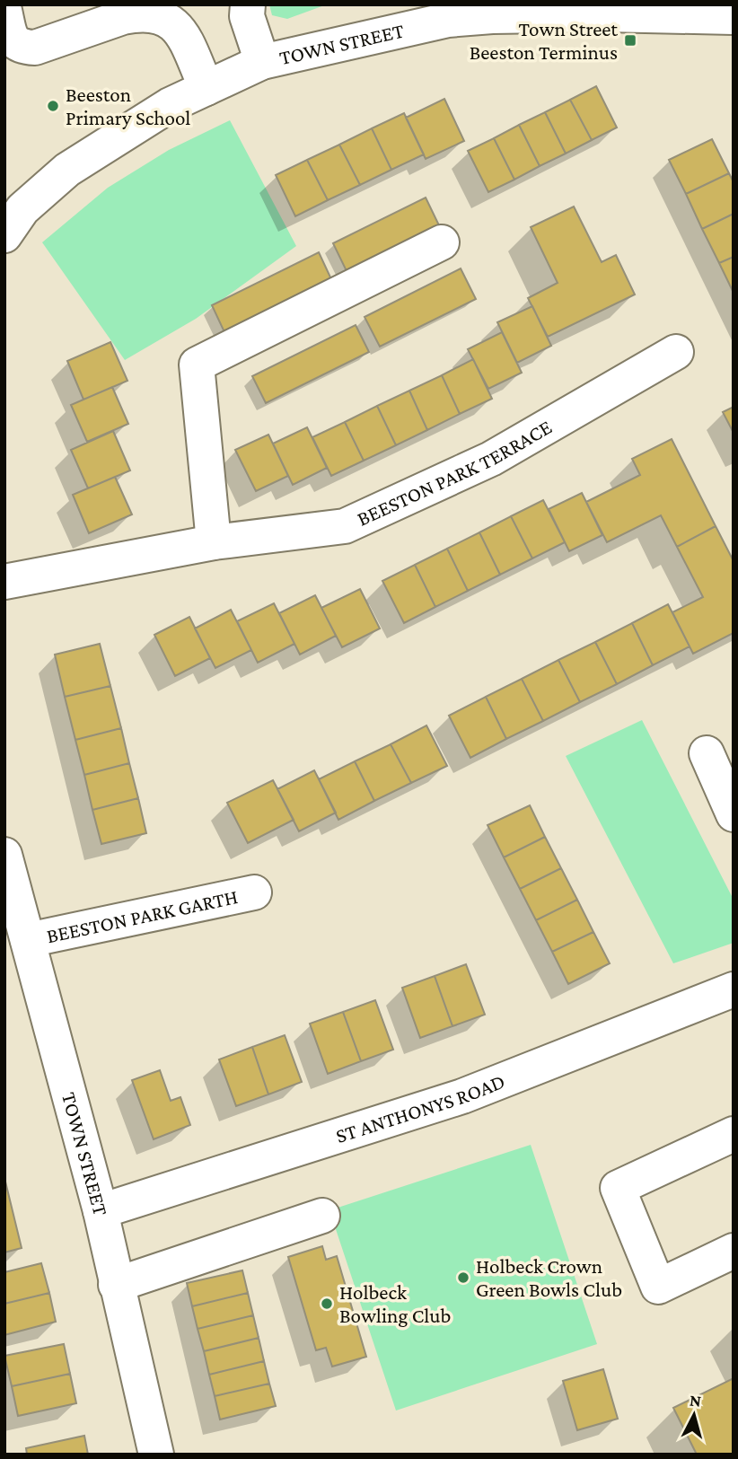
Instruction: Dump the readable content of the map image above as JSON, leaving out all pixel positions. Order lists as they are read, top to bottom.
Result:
{
  "streets": {
    "street": [
      "TOWN STREET",
      "BEESTON PARK TERRACE",
      "BEESTON PARK GARTH",
      "ST ANTHONYS ROAD"
    ]
  },
  "crossings": [
    ["TOWN STREET", "BEESTON PARK GARTH"],
    ["TOWN STREET", "ST ANTHONYS ROAD"]
  ],
  "places": {
    "transit": ["Town Street Beeston Terminus"],
    "other": ["Beeston Primary School", "Holbeck Crown Green Bowls Club", "Holbeck Bowling Club"]
  },
  "north": "top"
}
